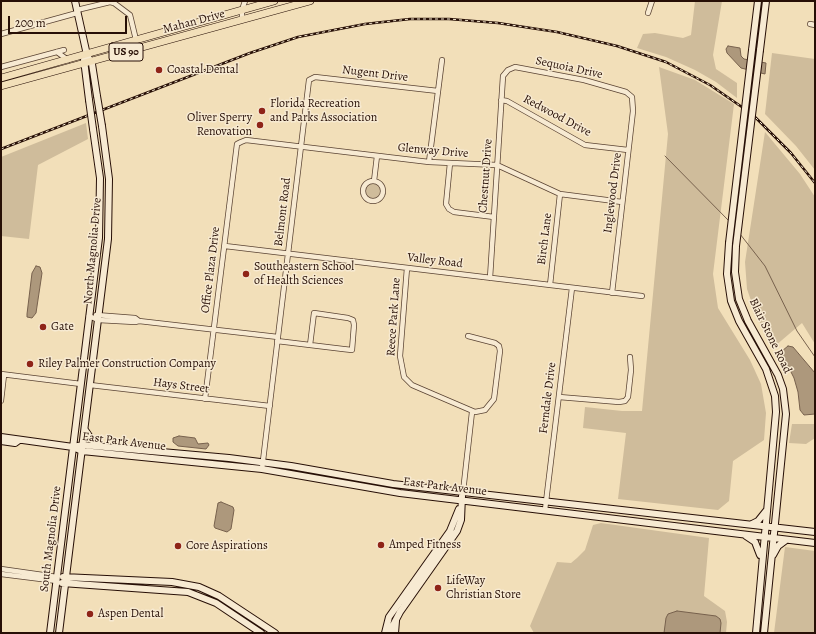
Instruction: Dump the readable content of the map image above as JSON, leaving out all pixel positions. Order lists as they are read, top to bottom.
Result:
{
  "streets": {
    "main road": [
      "Mahan Drive",
      "US 90",
      "North Magnolia Drive",
      "Blair Stone Road",
      "East Park Avenue",
      "South Magnolia Drive"
    ],
    "street": [
      "Sequoia Drive",
      "Nugent Drive",
      "Redwood Drive",
      "Glenway Drive",
      "Chestnut Drive",
      "Inglewood Drive",
      "Belmont Road",
      "Birch Lane",
      "Valley Road",
      "Office Plaza Drive",
      "Reece Park Lane",
      "Hays Street",
      "Ferndale Drive"
    ]
  },
  "crossings": [
    ["Mahan Drive", "US 90"],
    ["Mahan Drive", "North Magnolia Drive"],
    ["US 90", "North Magnolia Drive"],
    ["Sequoia Drive", "Chestnut Drive"],
    ["Sequoia Drive", "Inglewood Drive"],
    ["Nugent Drive", "Belmont Road"],
    ["Redwood Drive", "Chestnut Drive"],
    ["Redwood Drive", "Inglewood Drive"],
    ["Glenway Drive", "Chestnut Drive"],
    ["Glenway Drive", "Inglewood Drive"],
    ["Glenway Drive", "Belmont Road"],
    ["Glenway Drive", "Birch Lane"],
    ["Glenway Drive", "Office Plaza Drive"],
    ["Chestnut Drive", "Valley Road"],
    ["Inglewood Drive", "Valley Road"],
    ["Belmont Road", "Valley Road"],
    ["Belmont Road", "Hays Street"],
    ["Belmont Road", "East Park Avenue"],
    ["Birch Lane", "Valley Road"],
    ["North Magnolia Drive", "Hays Street"],
    ["North Magnolia Drive", "East Park Avenue"],
    ["North Magnolia Drive", "South Magnolia Drive"],
    ["Valley Road", "Office Plaza Drive"],
    ["Valley Road", "Reece Park Lane"],
    ["Valley Road", "Ferndale Drive"],
    ["Office Plaza Drive", "Hays Street"],
    ["Blair Stone Road", "East Park Avenue"],
    ["Ferndale Drive", "East Park Avenue"],
    ["East Park Avenue", "South Magnolia Drive"]
  ],
  "places": [
    "Coastal Dental",
    "Florida Recreation and Parks Association",
    "Oliver Sperry Renovation",
    "Southeastern School of Health Sciences",
    "Gate",
    "Riley Palmer Construction Company",
    "Amped Fitness",
    "Core Aspirations",
    "LifeWay Christian Store",
    "Aspen Dental"
  ],
  "scale_bar": "200 m"
}
